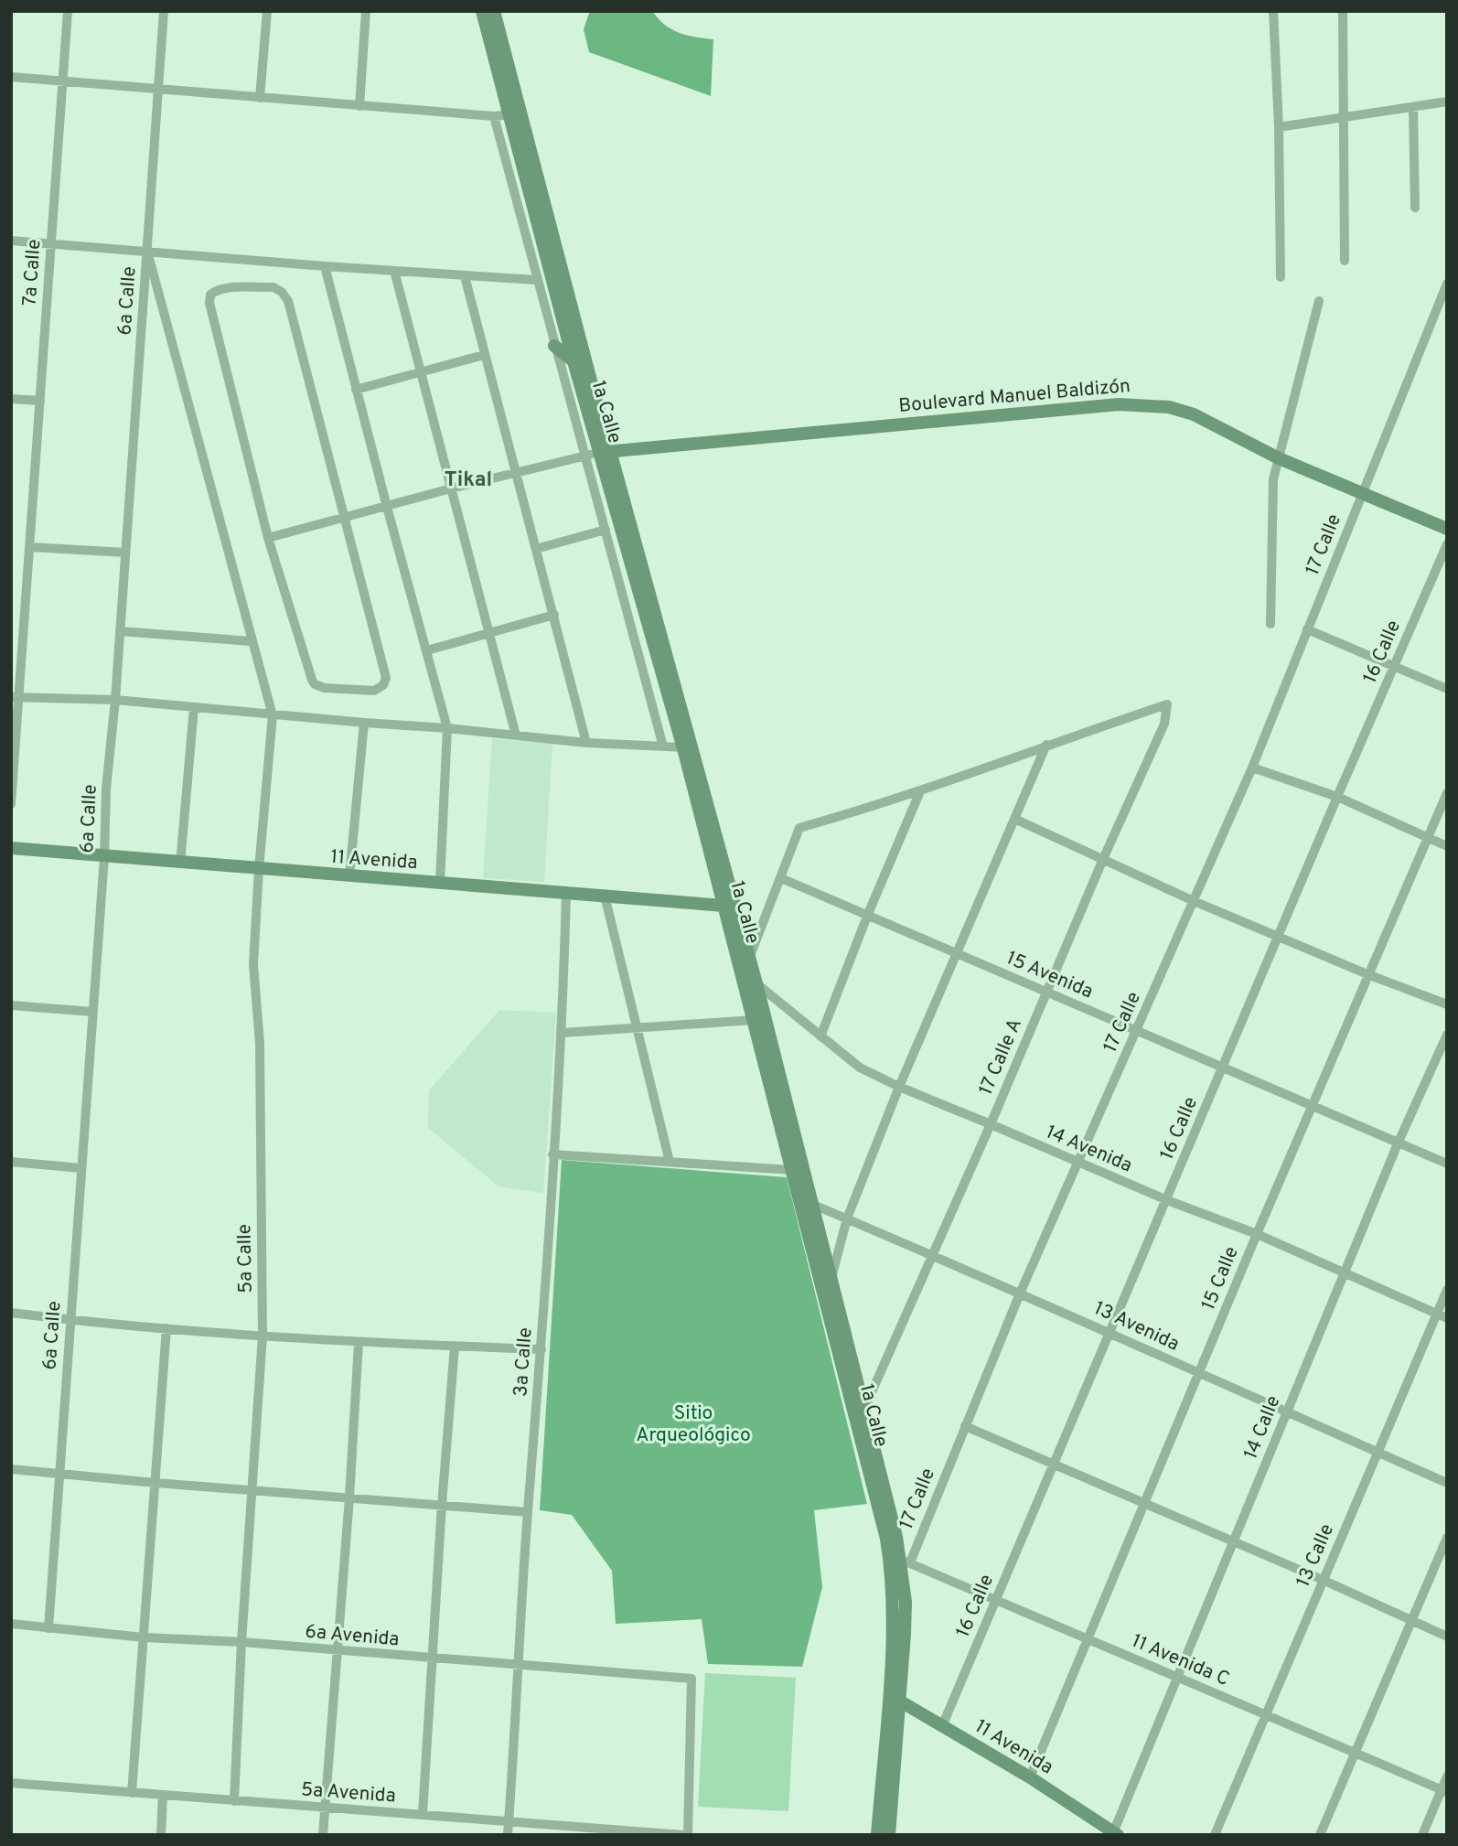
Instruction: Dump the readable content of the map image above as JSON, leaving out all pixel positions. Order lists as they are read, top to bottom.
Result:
{
  "streets": {
    "main road": ["Boulevard Manuel Baldizón", "1a Calle", "11 Avenida"],
    "street": [
      "7a Calle",
      "6a Calle",
      "17 Calle",
      "16 Calle",
      "15 Avenida",
      "17 Calle A",
      "14 Avenida",
      "5a Calle",
      "15 Calle",
      "13 Avenida",
      "3a Calle",
      "14 Calle",
      "13 Calle",
      "6a Avenida",
      "11 Avenida C",
      "5a Avenida"
    ]
  },
  "crossings": [
    ["6a Calle", "11 Avenida"],
    ["6a Calle", "6a Avenida"],
    ["Boulevard Manuel Baldizón", "1a Calle"],
    ["Boulevard Manuel Baldizón", "17 Calle"],
    ["1a Calle", "17 Calle"],
    ["1a Calle", "11 Avenida"],
    ["1a Calle", "17 Calle A"],
    ["1a Calle", "14 Avenida"],
    ["1a Calle", "13 Avenida"],
    ["1a Calle", "11 Avenida C"],
    ["17 Calle", "15 Avenida"],
    ["17 Calle", "14 Avenida"],
    ["17 Calle", "13 Avenida"],
    ["17 Calle", "11 Avenida C"],
    ["16 Calle", "11 Avenida"],
    ["16 Calle", "15 Avenida"],
    ["16 Calle", "14 Avenida"],
    ["16 Calle", "13 Avenida"],
    ["16 Calle", "11 Avenida C"],
    ["11 Avenida", "5a Calle"],
    ["11 Avenida", "15 Calle"],
    ["11 Avenida", "3a Calle"],
    ["11 Avenida", "14 Calle"],
    ["15 Avenida", "17 Calle A"],
    ["15 Avenida", "15 Calle"],
    ["15 Avenida", "14 Calle"],
    ["17 Calle A", "14 Avenida"],
    ["17 Calle A", "13 Avenida"],
    ["14 Avenida", "15 Calle"],
    ["14 Avenida", "14 Calle"],
    ["14 Avenida", "13 Calle"],
    ["5a Calle", "6a Avenida"],
    ["5a Calle", "5a Avenida"],
    ["15 Calle", "13 Avenida"],
    ["15 Calle", "11 Avenida C"],
    ["13 Avenida", "14 Calle"],
    ["13 Avenida", "13 Calle"],
    ["3a Calle", "6a Avenida"],
    ["3a Calle", "5a Avenida"],
    ["14 Calle", "11 Avenida C"],
    ["13 Calle", "11 Avenida C"],
    ["6a Avenida", "5a Avenida"]
  ],
  "districts": ["Tikal"],
  "parks": ["Sitio Arqueológico"]
}
